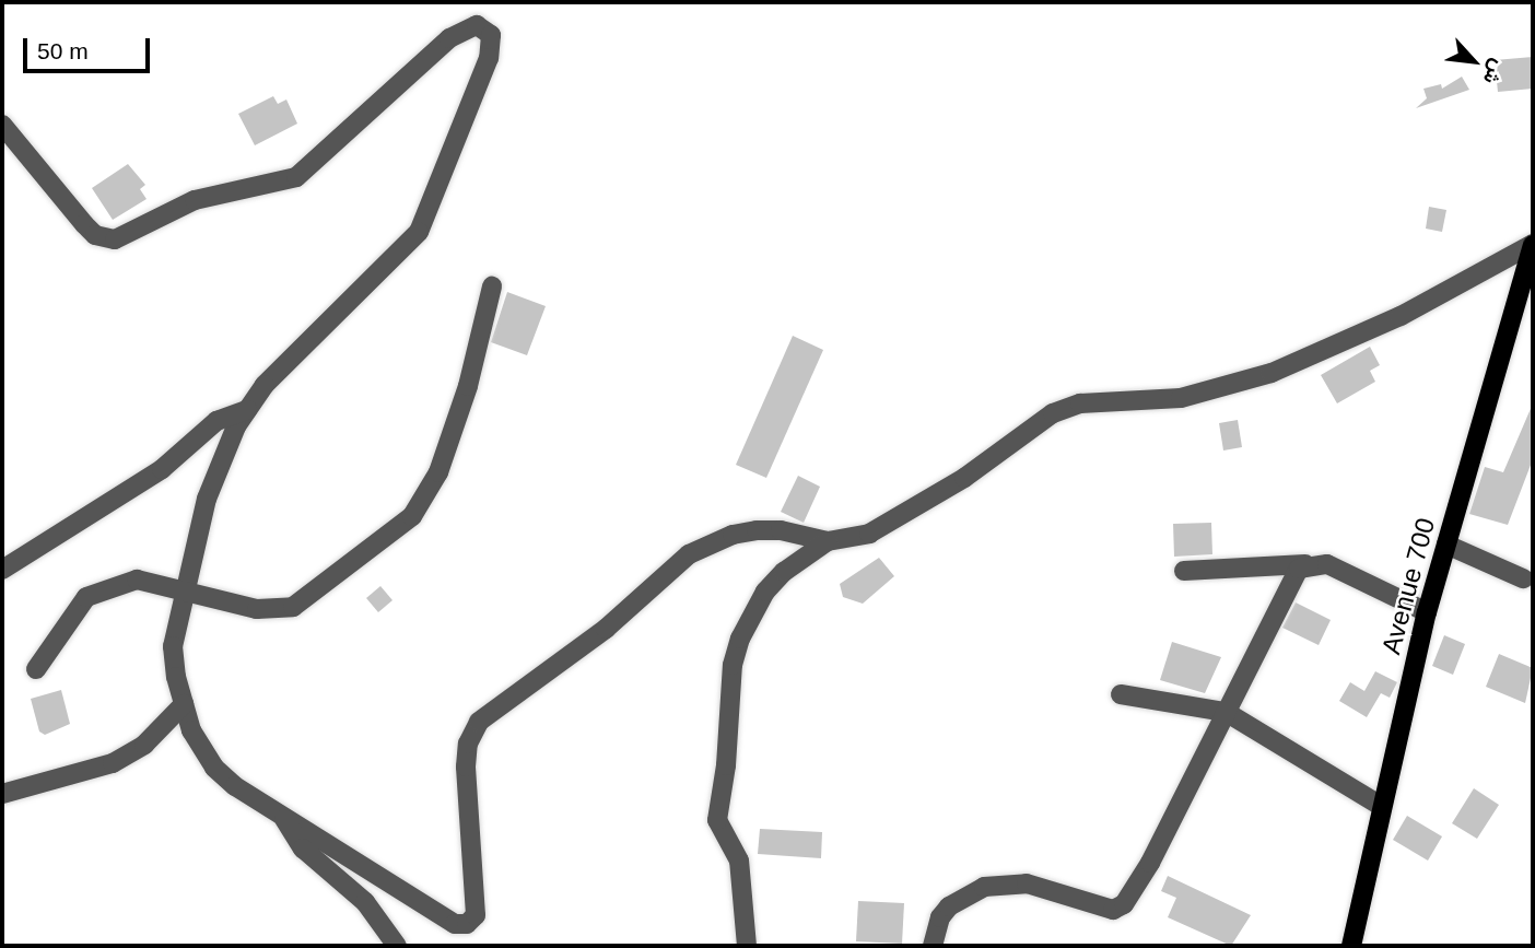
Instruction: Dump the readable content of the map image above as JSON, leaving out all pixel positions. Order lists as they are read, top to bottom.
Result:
{
  "streets": {
    "main road": ["Avenue 700"]
  },
  "scale_bar": "50 m",
  "north": "bottom right"
}
